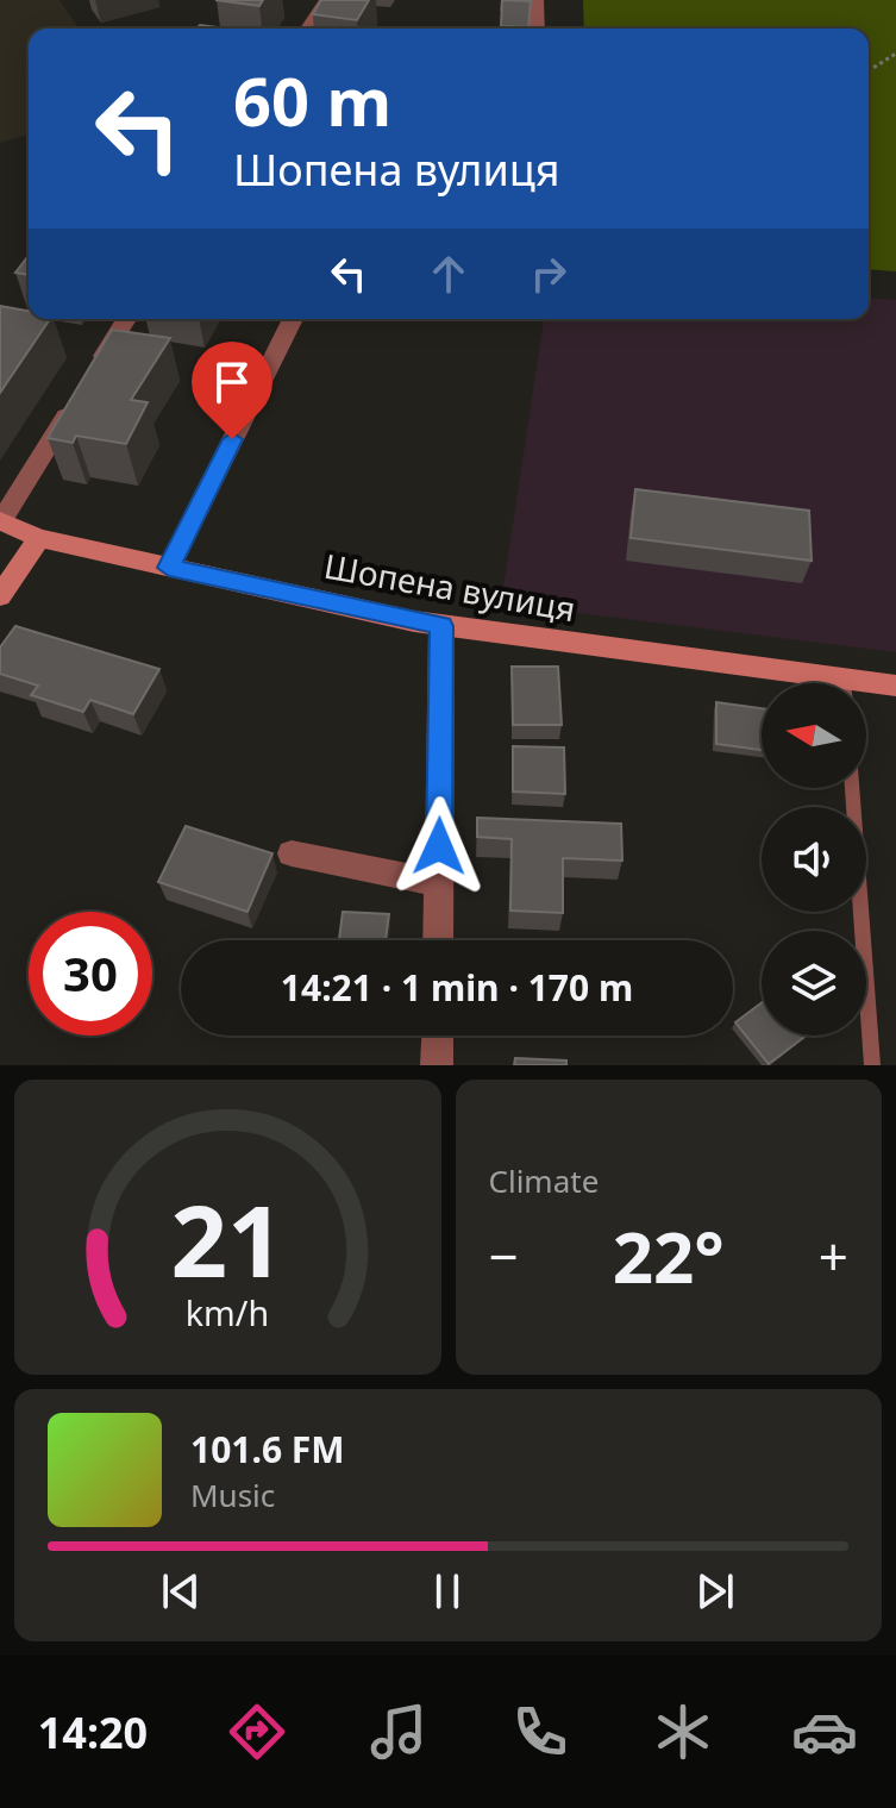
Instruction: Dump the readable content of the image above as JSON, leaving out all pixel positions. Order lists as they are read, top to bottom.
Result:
{
  "streets": {
    "street": ["Шопена вулиця"]
  },
  "north": "left",
  "page": {
    "turn": ["60 m", "Шопена вулиця"],
    "limit": "30",
    "trip": "14:21 · 1 min · 170 m",
    "tile": "Climate",
    "heat": ["−", "22°", "+"],
    "song": ["101.6 FM", "Music"],
    "tabs": "14:20",
    "gauge": ["21", "km/h"]
  }
}
